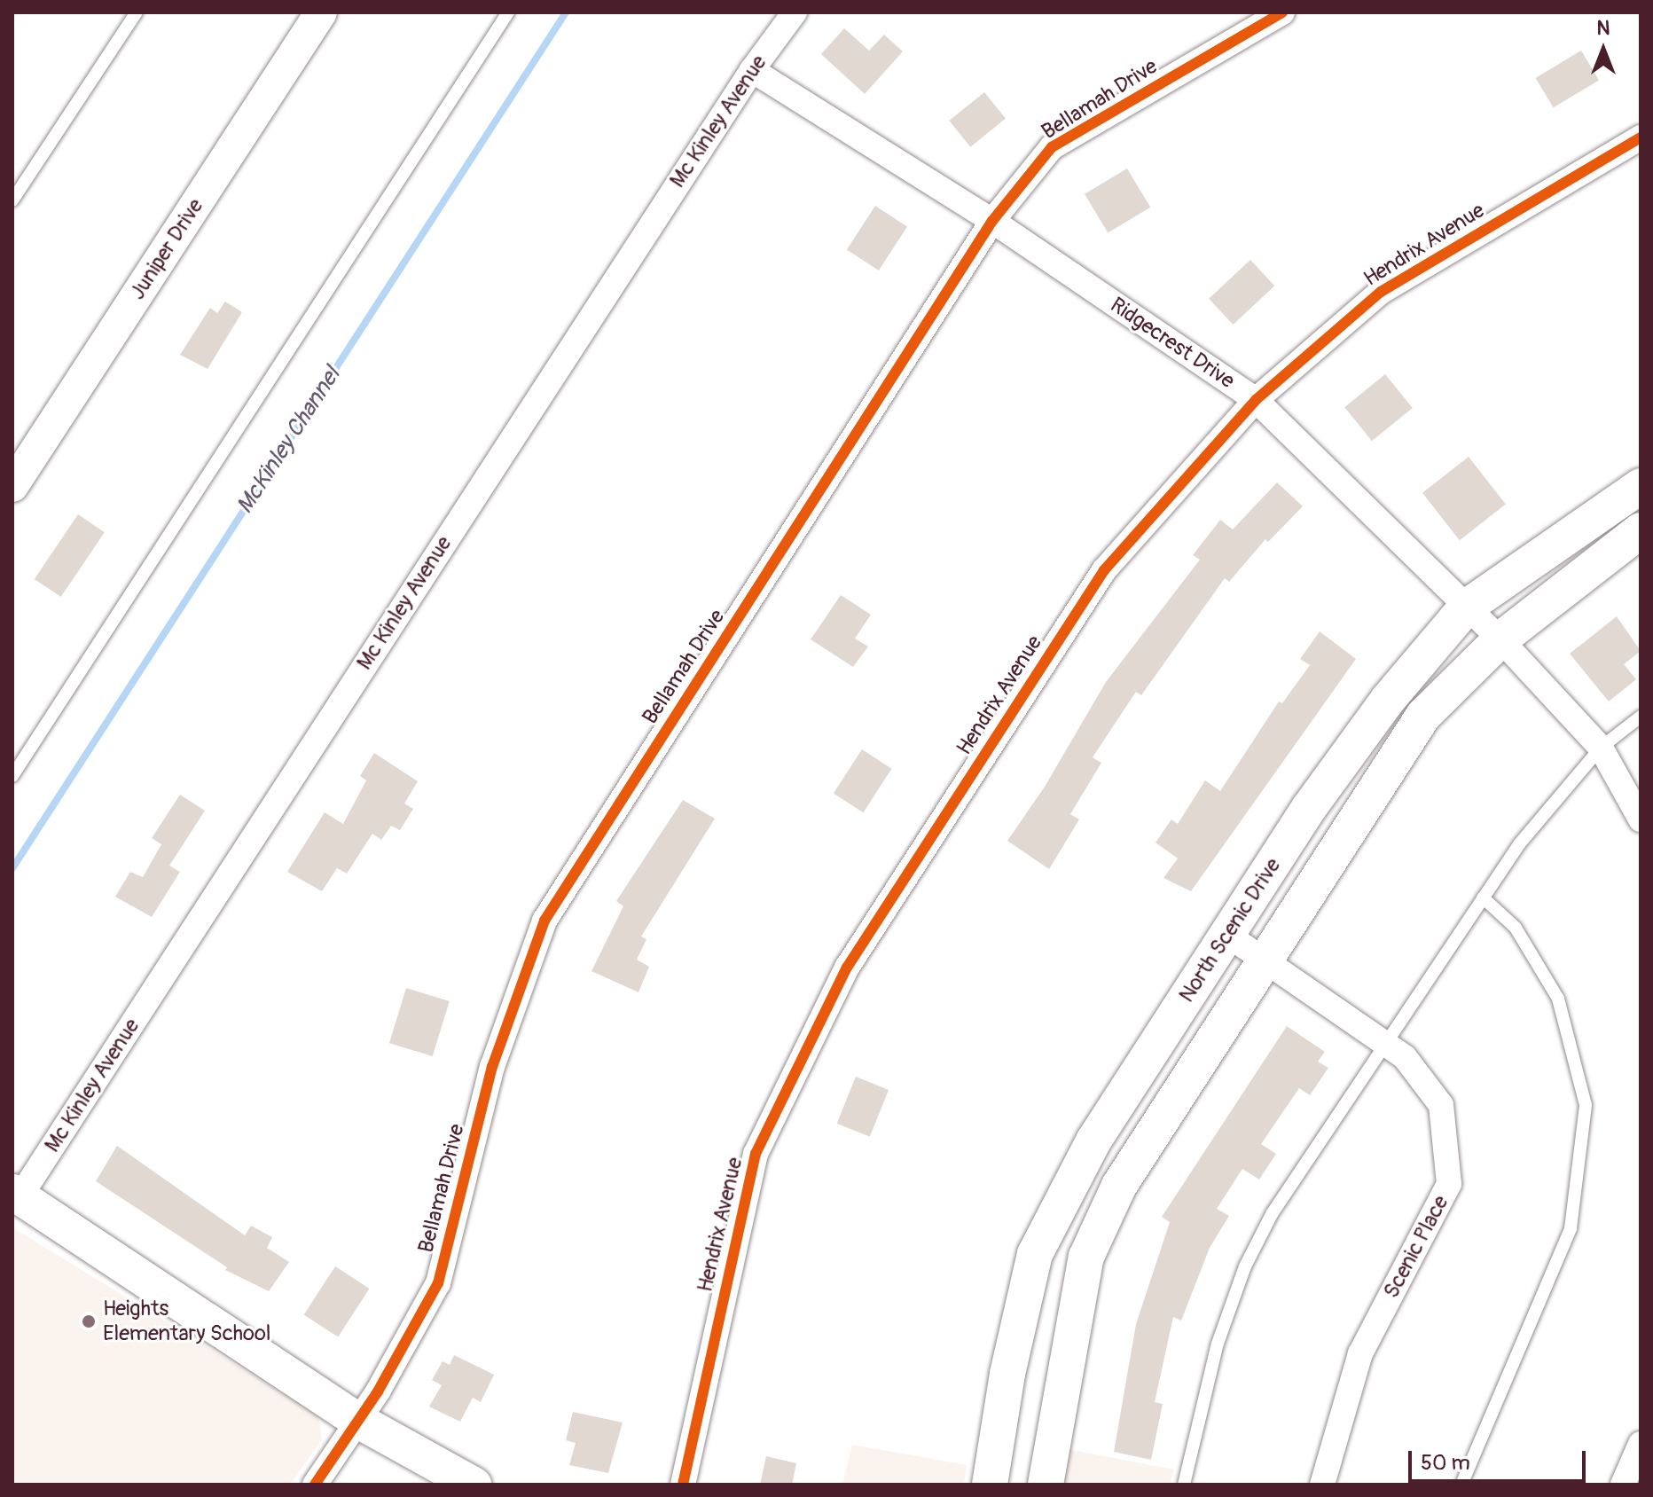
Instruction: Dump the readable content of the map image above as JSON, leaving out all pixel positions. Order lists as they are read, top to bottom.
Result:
{
  "streets": {
    "main road": ["North Scenic Drive"],
    "street": [
      "Bellamah Drive",
      "Mc Kinley Avenue",
      "Hendrix Avenue",
      "Juniper Drive",
      "Ridgecrest Drive",
      "Scenic Place"
    ]
  },
  "crossings": [
    ["Bellamah Drive", "Ridgecrest Drive"],
    ["Mc Kinley Avenue", "Ridgecrest Drive"],
    ["Hendrix Avenue", "Ridgecrest Drive"],
    ["Ridgecrest Drive", "North Scenic Drive"],
    ["North Scenic Drive", "Scenic Place"]
  ],
  "water": ["McKinley Channel"],
  "places": ["Heights Elementary School"],
  "scale_bar": "50 m",
  "north": "top"
}
